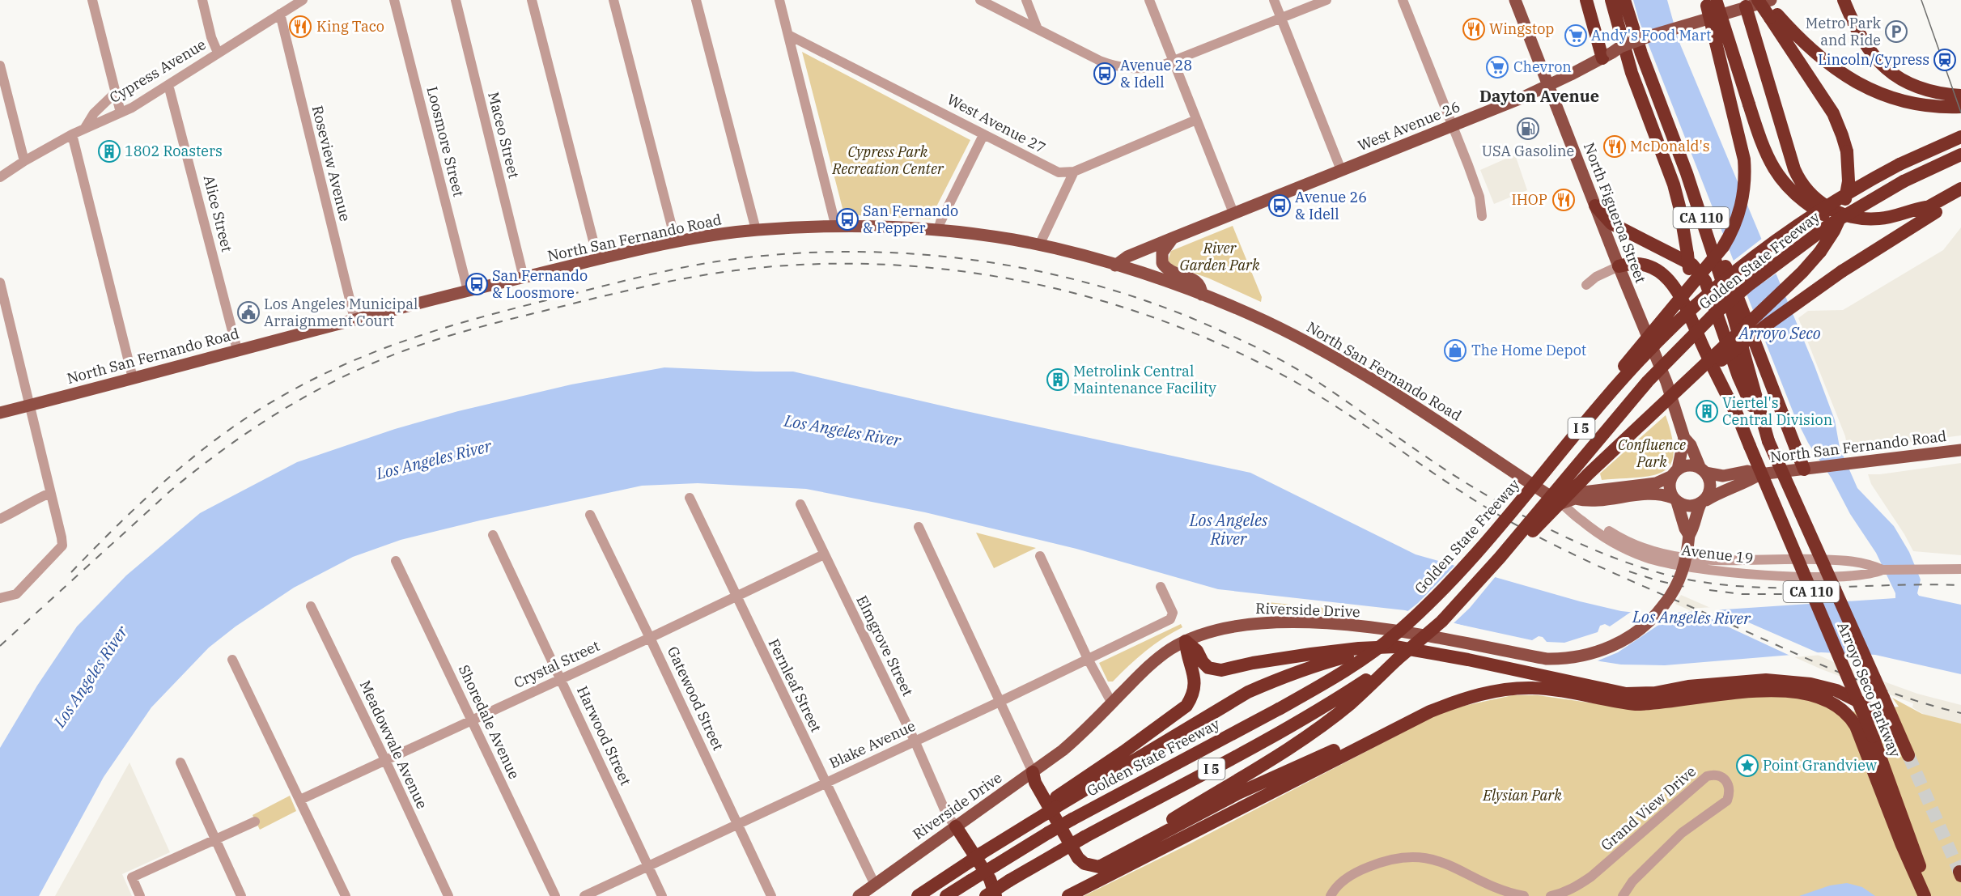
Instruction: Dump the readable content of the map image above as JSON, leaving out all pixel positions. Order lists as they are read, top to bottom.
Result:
{
  "streets": {
    "highway": [
      "CA 110",
      "Golden State Freeway",
      "I 5",
      "Arroyo Seco Parkway"
    ],
    "main road": [
      "West Avenue 26",
      "North Figueroa Street",
      "North San Fernando Road",
      "Riverside Drive"
    ],
    "street": [
      "Cypress Avenue",
      "West Avenue 27",
      "Maceo Street",
      "Loosmore Street",
      "Roseview Avenue",
      "Alice Street",
      "Avenue 19",
      "Elmgrove Street",
      "Crystal Street",
      "Fernleaf Street",
      "Gatewood Street",
      "Shoredale Avenue",
      "Harwood Street",
      "Meadowvale Avenue",
      "Blake Avenue",
      "Grand View Drive"
    ]
  },
  "crossings": [
    ["Cypress Avenue", "Roseview Avenue"],
    ["Cypress Avenue", "Alice Street"],
    ["West Avenue 26", "North Figueroa Street"],
    ["West Avenue 26", "North San Fernando Road"],
    ["Maceo Street", "North San Fernando Road"],
    ["Loosmore Street", "North San Fernando Road"],
    ["Roseview Avenue", "North San Fernando Road"],
    ["North Figueroa Street", "North San Fernando Road"],
    ["North Figueroa Street", "Riverside Drive"],
    ["Alice Street", "North San Fernando Road"],
    ["North San Fernando Road", "Avenue 19"],
    ["North San Fernando Road", "Riverside Drive"],
    ["Riverside Drive", "Elmgrove Street"],
    ["Riverside Drive", "Fernleaf Street"],
    ["Elmgrove Street", "Crystal Street"],
    ["Elmgrove Street", "Blake Avenue"],
    ["Crystal Street", "Fernleaf Street"],
    ["Crystal Street", "Gatewood Street"],
    ["Crystal Street", "Shoredale Avenue"],
    ["Crystal Street", "Harwood Street"],
    ["Crystal Street", "Meadowvale Avenue"],
    ["Fernleaf Street", "Blake Avenue"],
    ["Gatewood Street", "Blake Avenue"],
    ["Harwood Street", "Blake Avenue"]
  ],
  "districts": ["Dayton Avenue"],
  "water": ["Arroyo Seco", "Los Angeles River"],
  "parks": [
    "Cypress Park Recreation Center",
    "River Garden Park",
    "Confluence Park",
    "Elysian Park"
  ],
  "places": {
    "restaurant": [
      "King Taco",
      "Wingstop",
      "McDonald's",
      "IHOP"
    ],
    "parking": ["Metro Park and Ride"],
    "supermarket": ["Andy's Food Mart", "Chevron"],
    "station": ["Lincoln/Cypress"],
    "bus stop": [
      "Avenue 28 & Idell",
      "Avenue 26 & Idell",
      "San Fernando & Pepper",
      "San Fernando & Loosmore"
    ],
    "fuel station": ["USA Gasoline"],
    "building": ["1802 Roasters", "Metrolink Central Maintenance Facility", "Viertel's Central Division"],
    "public building": ["Los Angeles Municipal Arraignment Court"],
    "shop": ["The Home Depot"],
    "place": ["Point Grandview"]
  }
}
